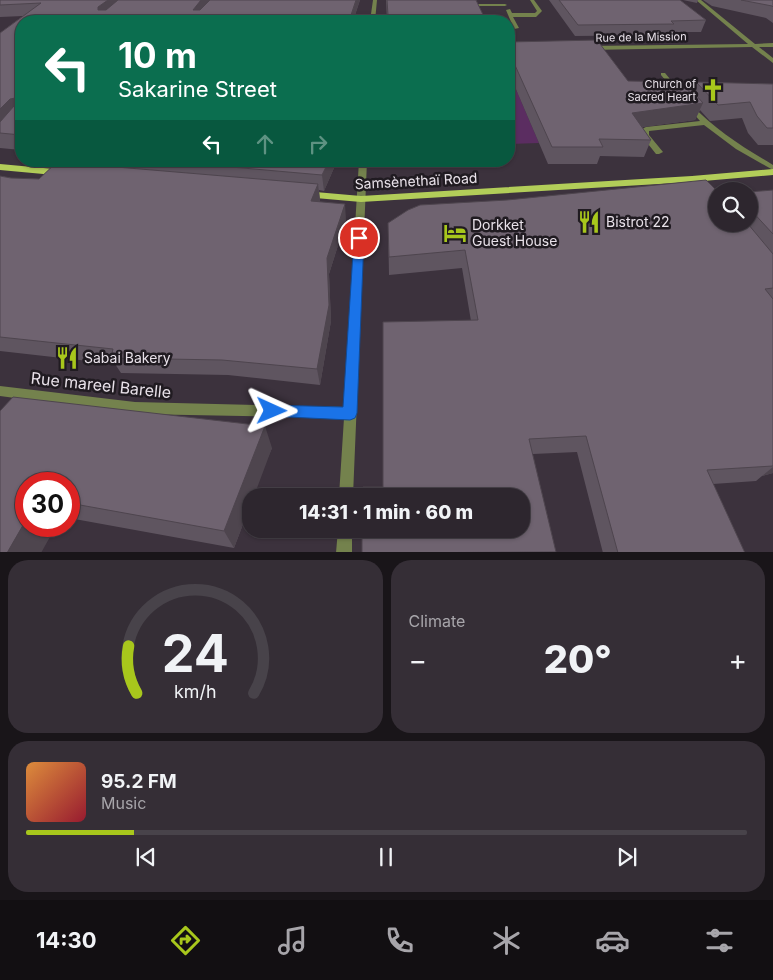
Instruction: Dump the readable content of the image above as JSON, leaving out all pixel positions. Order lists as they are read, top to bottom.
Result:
{
  "streets": {
    "main road": ["Samsènethaï Road"],
    "street": ["Rue de la Mission", "Rue mareel Barelle"]
  },
  "places": {
    "church": ["Church of Sacred Heart"],
    "restaurant": ["Bistrot 22", "Sabai Bakery"],
    "hotel": ["Dorkket Guest House"]
  },
  "page": {
    "turn": ["10 m", "Sakarine Street"],
    "limit": "30",
    "trip": "14:31 · 1 min · 60 m",
    "tile": "Climate",
    "heat": ["−", "20°", "+"],
    "song": ["95.2 FM", "Music"],
    "tabs": "14:30",
    "gauge": ["24", "km/h"]
  }
}
